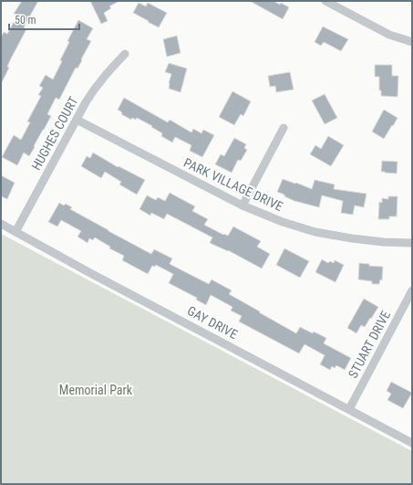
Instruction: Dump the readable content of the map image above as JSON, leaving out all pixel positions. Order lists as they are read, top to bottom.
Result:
{
  "streets": {
    "street": [
      "HUGHES COURT",
      "PARK VILLAGE DRIVE",
      "GAY DRIVE",
      "STUART DRIVE"
    ]
  },
  "crossings": [
    ["HUGHES COURT", "PARK VILLAGE DRIVE"],
    ["HUGHES COURT", "GAY DRIVE"],
    ["GAY DRIVE", "STUART DRIVE"]
  ],
  "parks": ["Memorial Park"],
  "scale_bar": "50 m"
}
